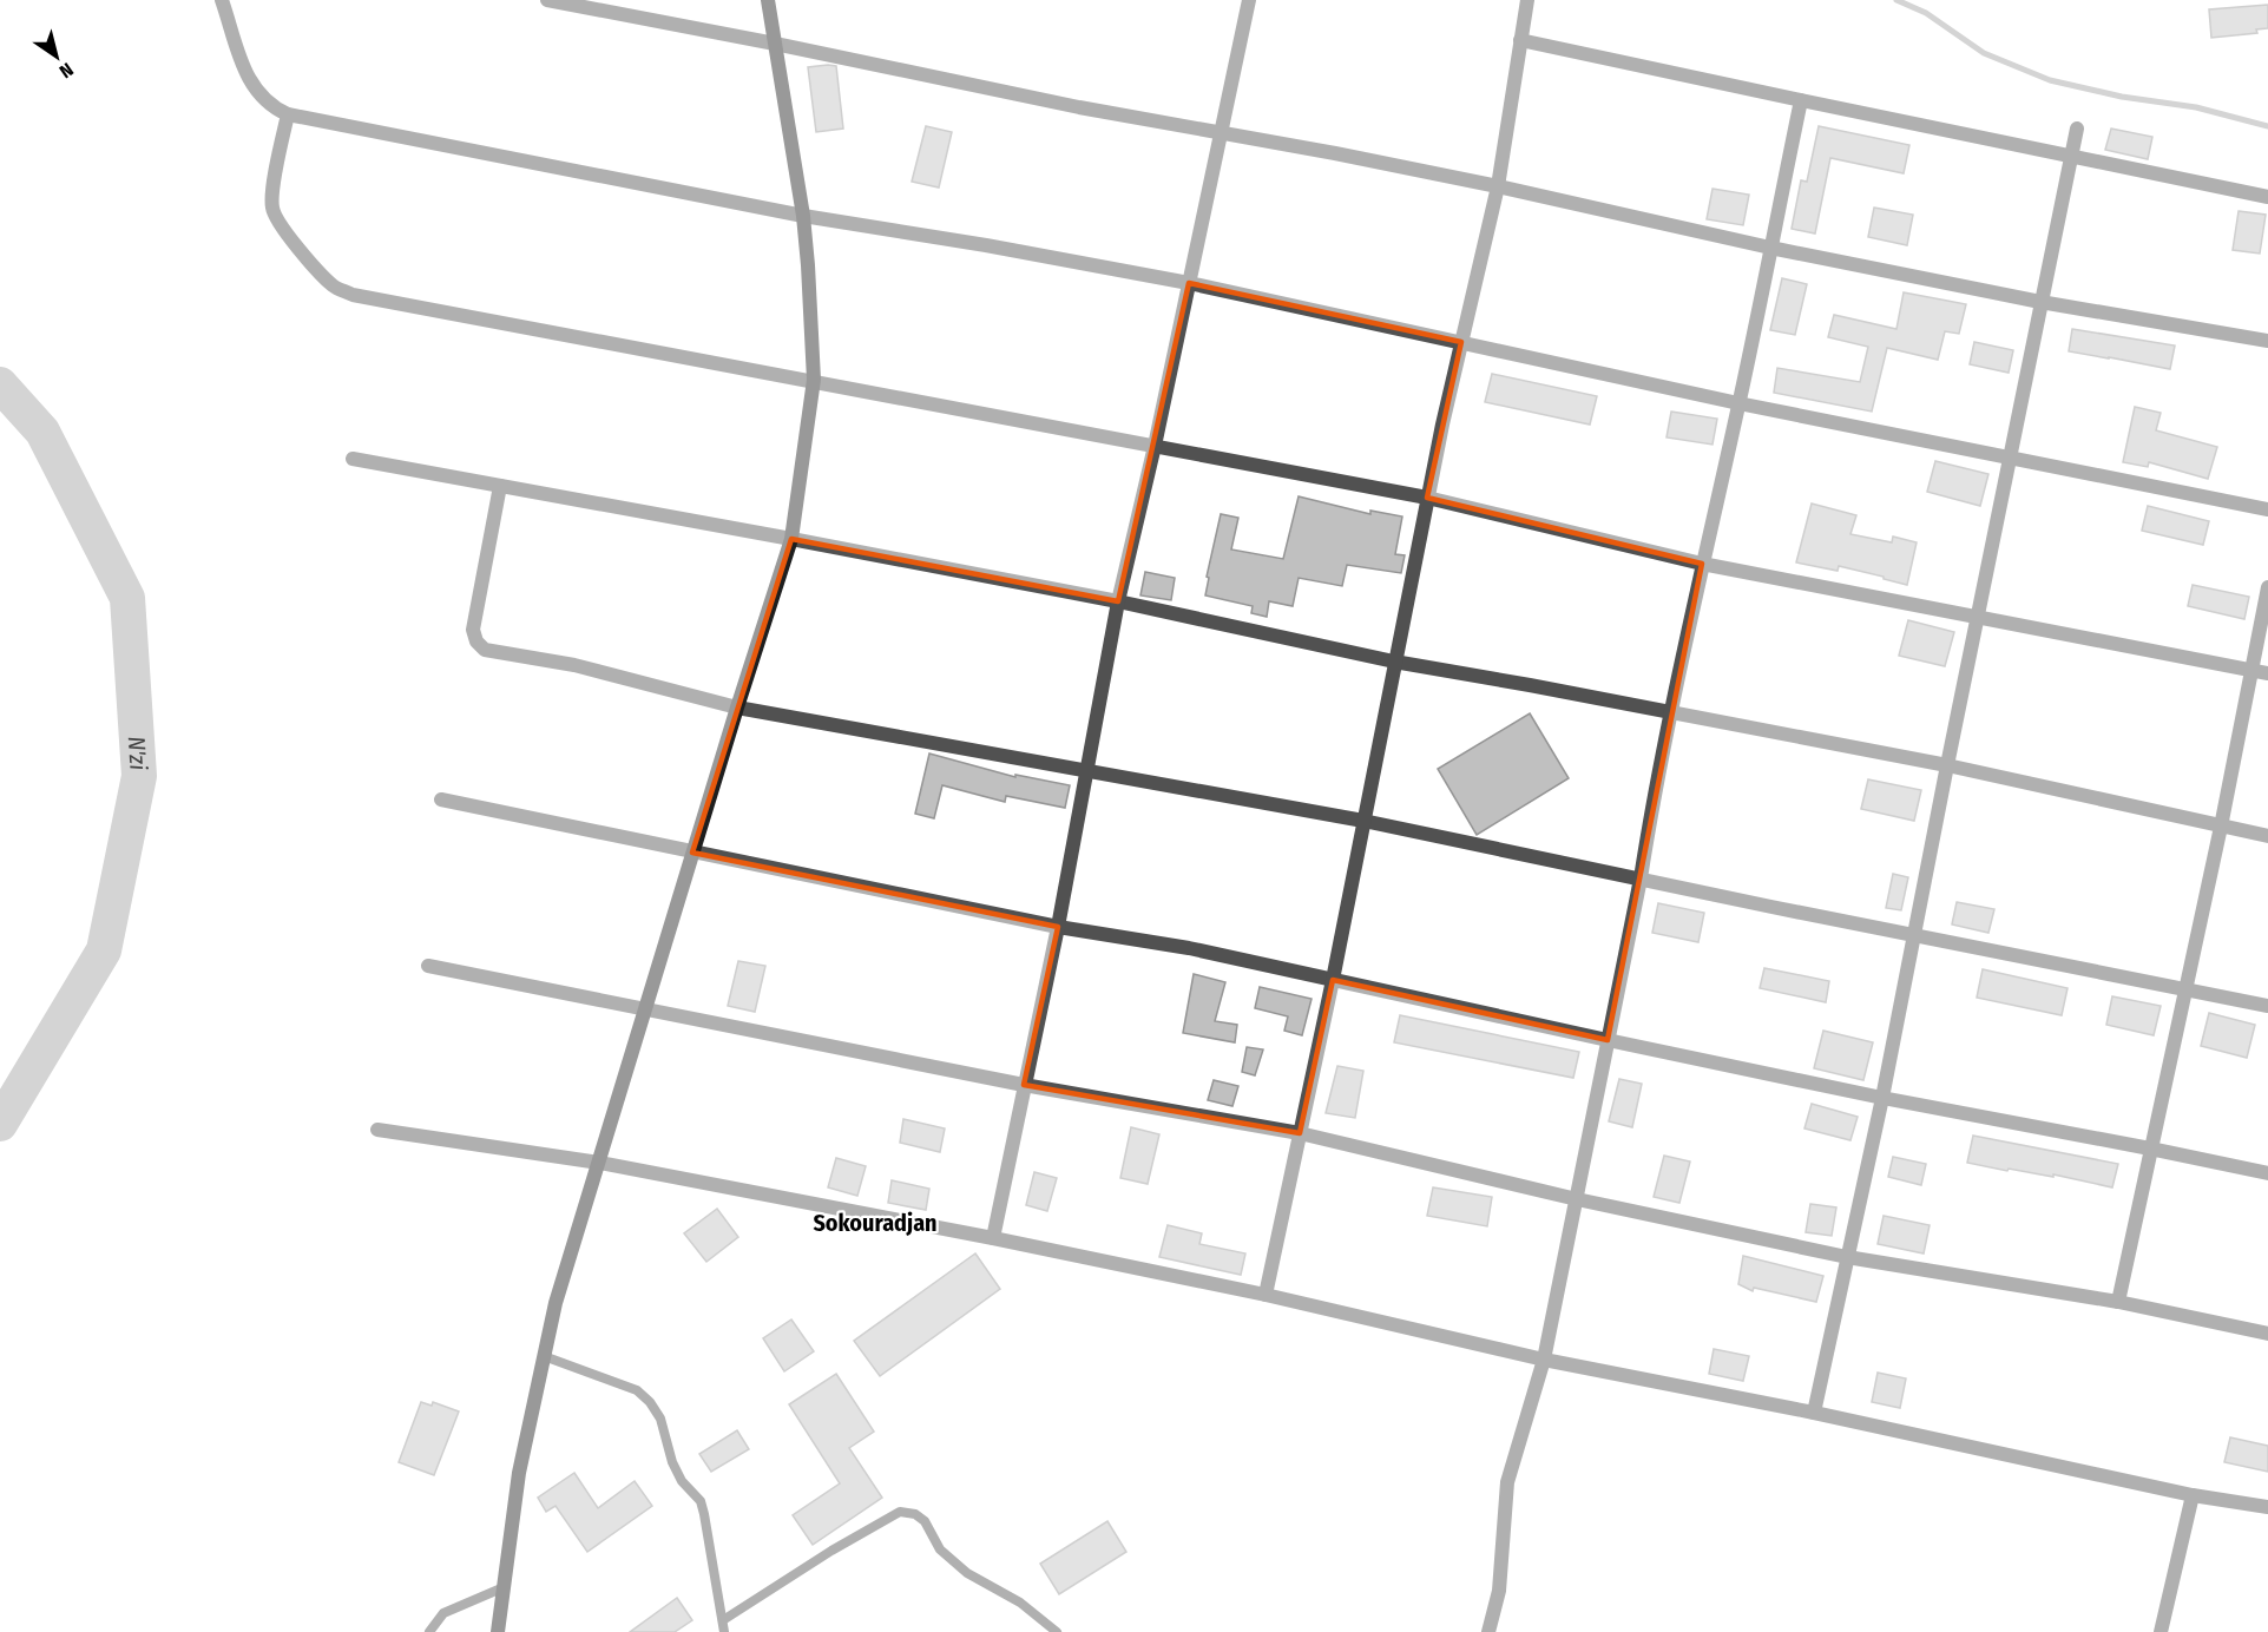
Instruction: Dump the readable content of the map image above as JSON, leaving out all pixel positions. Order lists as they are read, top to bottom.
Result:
{
  "districts": ["Sokouradjan"],
  "water": ["N'zi"],
  "north": "bottom right"
}
